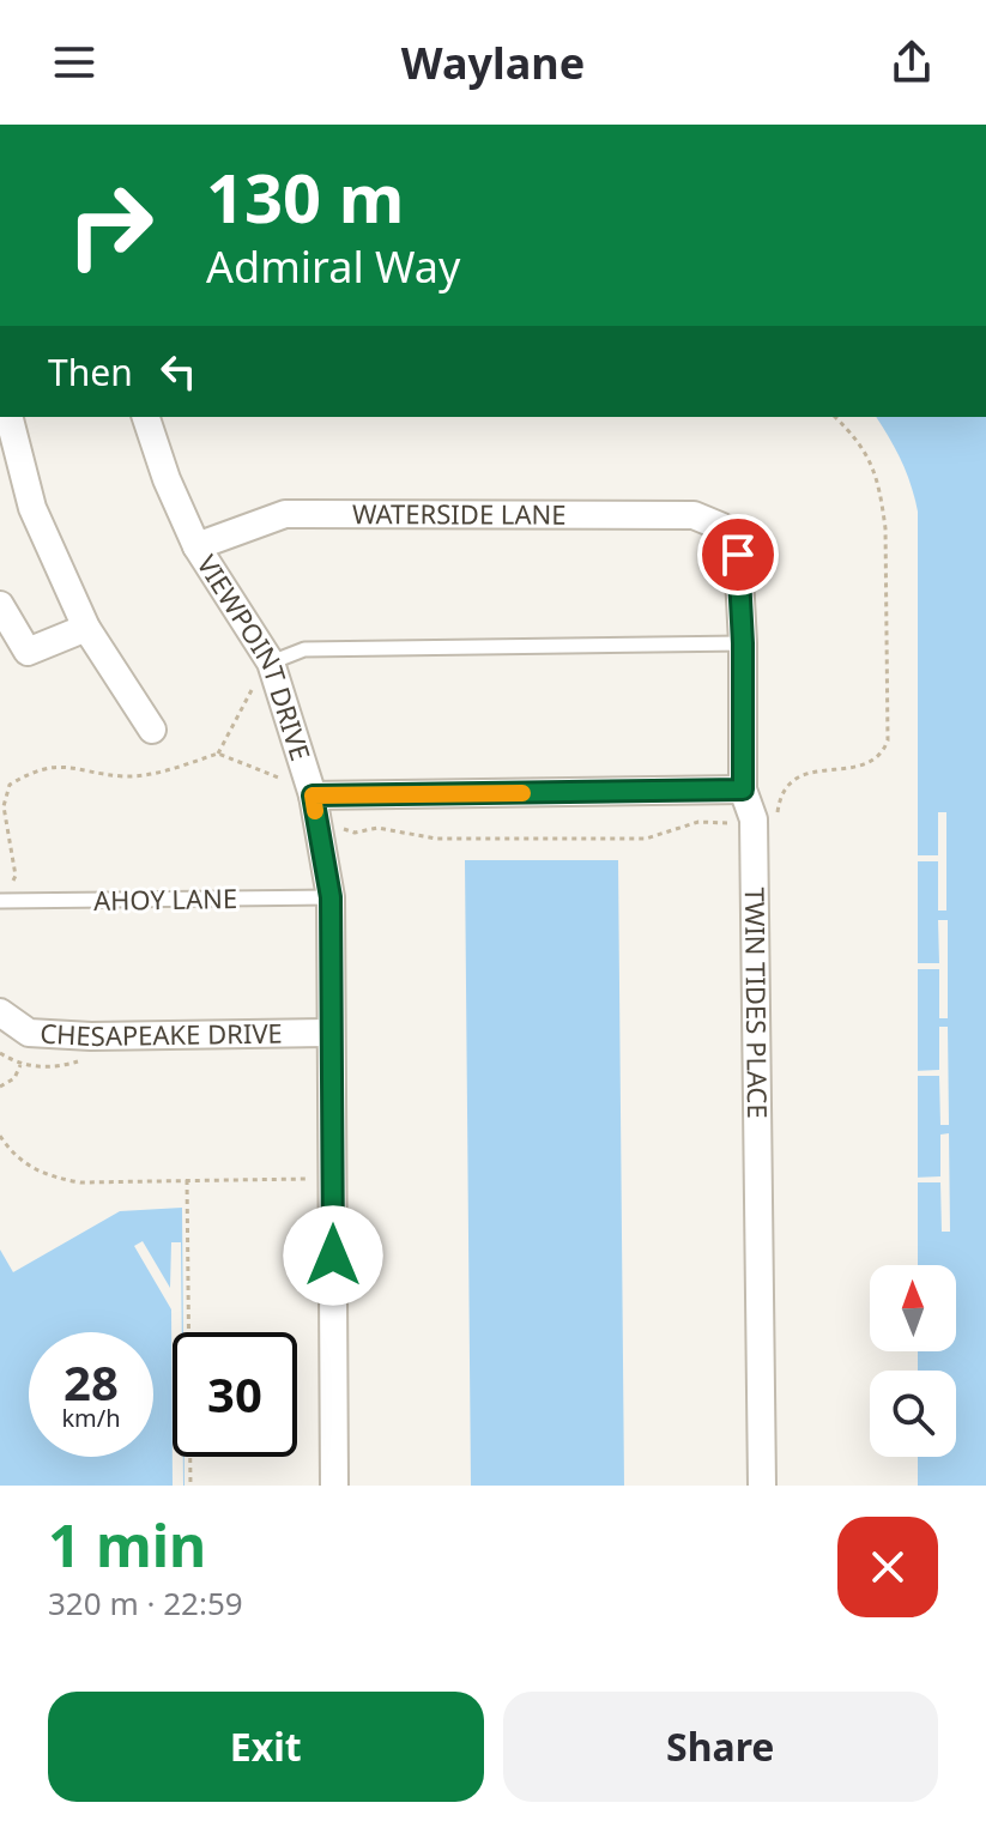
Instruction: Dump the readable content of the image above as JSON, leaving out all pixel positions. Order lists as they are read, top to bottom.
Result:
{
  "streets": {
    "street": [
      "WATERSIDE LANE",
      "VIEWPOINT DRIVE",
      "TWIN TIDES PLACE",
      "CHESAPEAKE DRIVE"
    ],
    "lane": ["AHOY LANE"]
  },
  "crossings": [
    ["WATERSIDE LANE", "VIEWPOINT DRIVE"],
    ["WATERSIDE LANE", "TWIN TIDES PLACE"],
    ["VIEWPOINT DRIVE", "AHOY LANE"],
    ["VIEWPOINT DRIVE", "CHESAPEAKE DRIVE"]
  ],
  "north": "top",
  "page": {
    "header": "Waylane",
    "turn": ["130 m", "Admiral Way"],
    "then": "Then",
    "speed": "28 km/h",
    "limit": "30",
    "heading": ["1 min", "320 m · 22:59"],
    "buttons": ["Exit", "Share"]
  }
}
